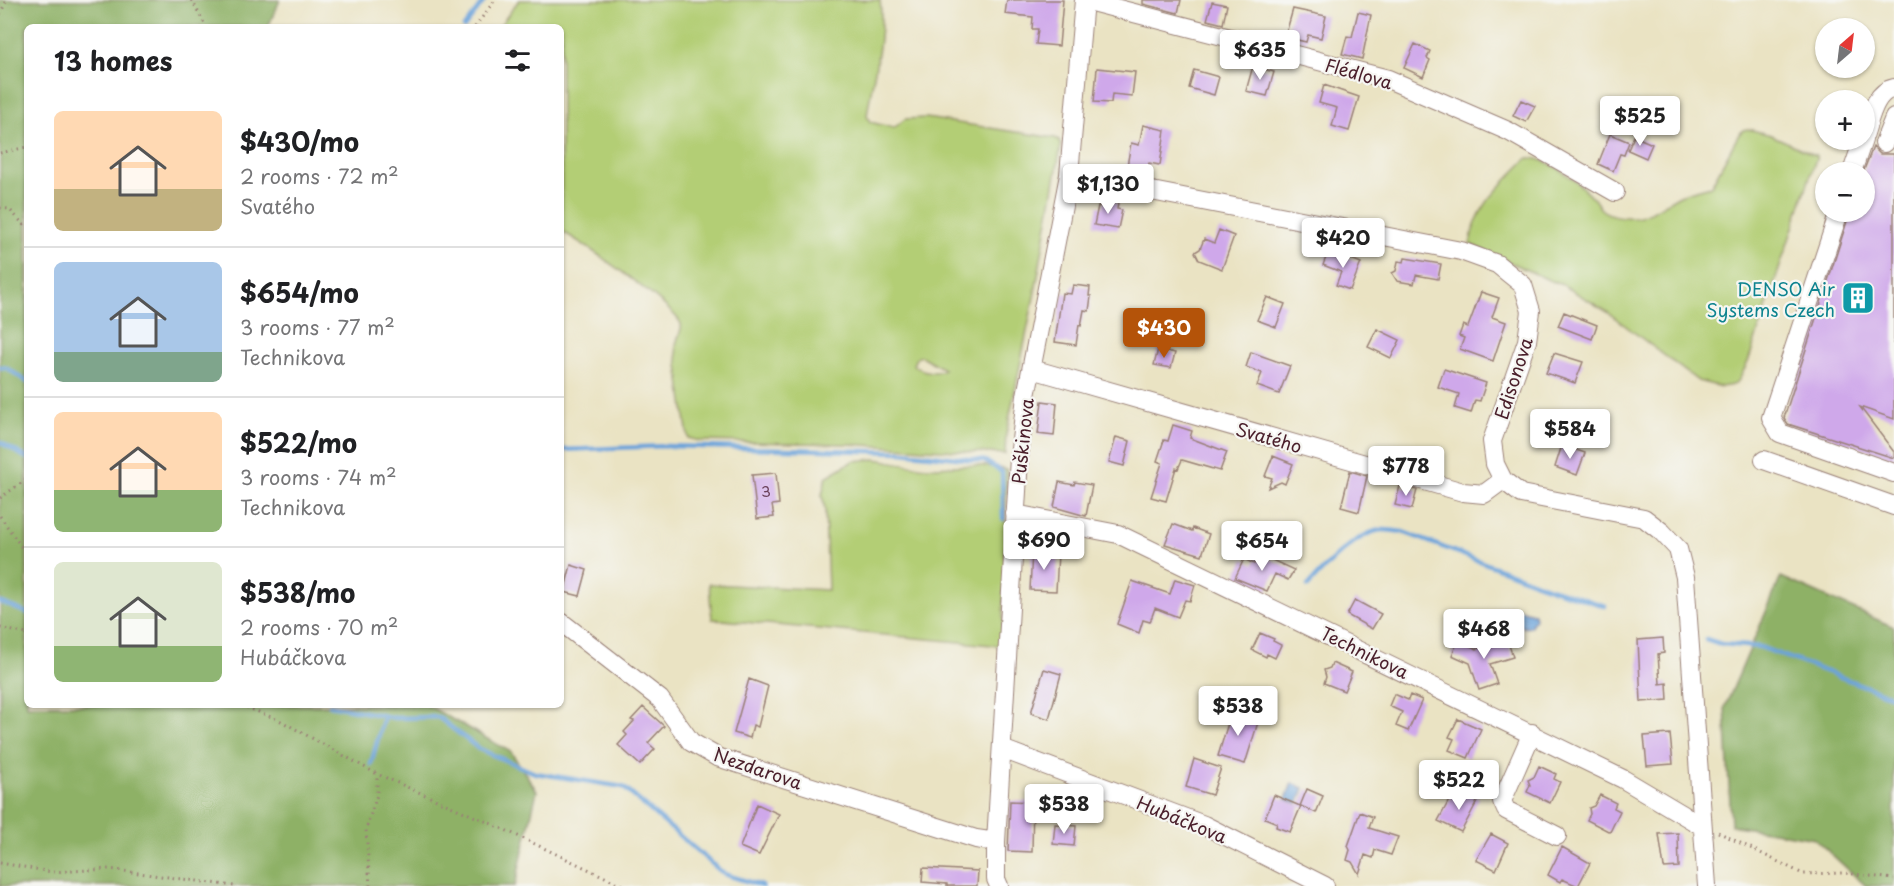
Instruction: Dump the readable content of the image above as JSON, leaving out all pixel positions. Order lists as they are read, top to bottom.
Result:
{
  "streets": {
    "street": [
      "Flédlova",
      "Edisonova",
      "Svatého",
      "Puškinova",
      "Technikova",
      "Nezdarova",
      "Hubáčkova"
    ]
  },
  "crossings": [
    ["Flédlova", "Puškinova"],
    ["Edisonova", "Svatého"],
    ["Edisonova", "Puškinova"],
    ["Svatého", "Puškinova"],
    ["Puškinova", "Technikova"],
    ["Puškinova", "Nezdarova"],
    ["Puškinova", "Hubáčkova"]
  ],
  "places": {
    "building": ["DENSO Air Systems Czech"]
  },
  "house_numbers": ["3"],
  "north": "top right",
  "page": {
    "map_buttons": ["+", "−"],
    "heading": "13 homes",
    "price": [
      "$635",
      "$525",
      "$1,130",
      "$420",
      "$430",
      "$584",
      "$778",
      "$690",
      "$654",
      "$468",
      "$538",
      "$522",
      "$538"
    ],
    "list": [
      {
        "name": "$430/mo",
        "note": "2 rooms · 72 m² · Svatého"
      },
      {
        "name": "$654/mo",
        "note": "3 rooms · 77 m² · Technikova"
      },
      {
        "name": "$522/mo",
        "note": "3 rooms · 74 m² · Technikova"
      },
      {
        "name": "$538/mo",
        "note": "2 rooms · 70 m² · Hubáčkova"
      }
    ]
  }
}
